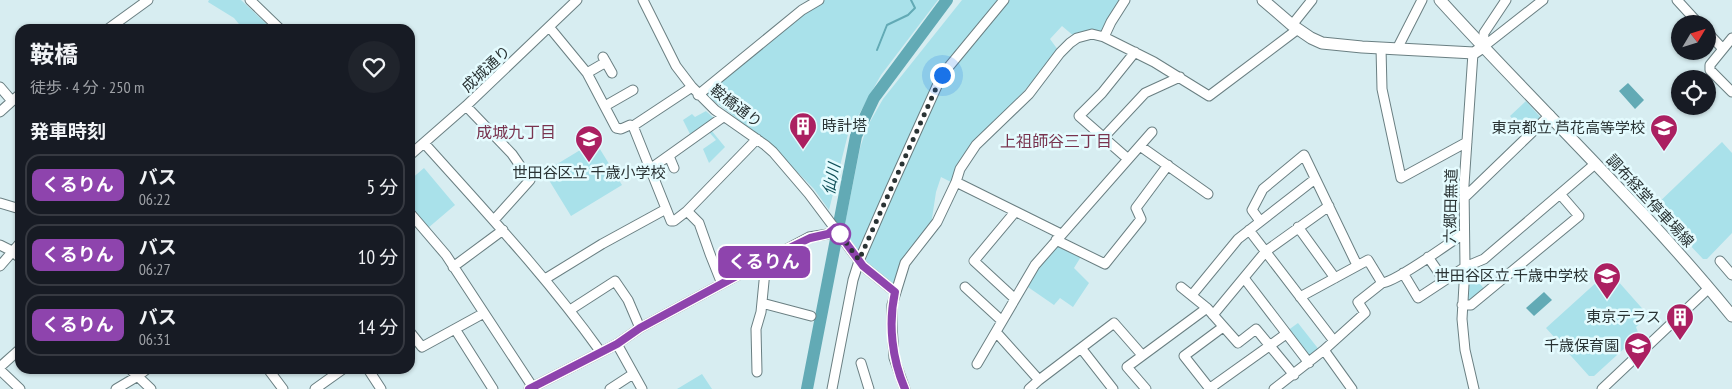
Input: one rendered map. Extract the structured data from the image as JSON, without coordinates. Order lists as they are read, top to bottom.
{
  "streets": {
    "main road": ["調布経堂停車場線"],
    "street": ["成城通り", "鞍橋通り", "六郷田無道"]
  },
  "crossings": [
    ["調布経堂停車場線", "六郷田無道"]
  ],
  "districts": ["成城九丁目", "上祖師谷三丁目"],
  "water": ["仙川"],
  "places": {
    "building": ["時計塔", "東京テラス"],
    "school or university": [
      "東京都立 芦花高等学校",
      "世田谷区立 千歳小学校",
      "世田谷区立 千歳中学校",
      "千歳保育園"
    ]
  },
  "lines": ["bus line くるりん"],
  "north": "top right",
  "page": {
    "on_map": "くるりん",
    "heading": [
      ["鞍橋", "徒歩 · 4 分 · 250 m"],
      "発車時刻"
    ],
    "list": [
      {
        "mark": "くるりん",
        "name": "バス",
        "note": "06:22",
        "value": "5 分"
      },
      {
        "mark": "くるりん",
        "name": "バス",
        "note": "06:27",
        "value": "10 分"
      },
      {
        "mark": "くるりん",
        "name": "バス",
        "note": "06:31",
        "value": "14 分"
      }
    ]
  }
}
